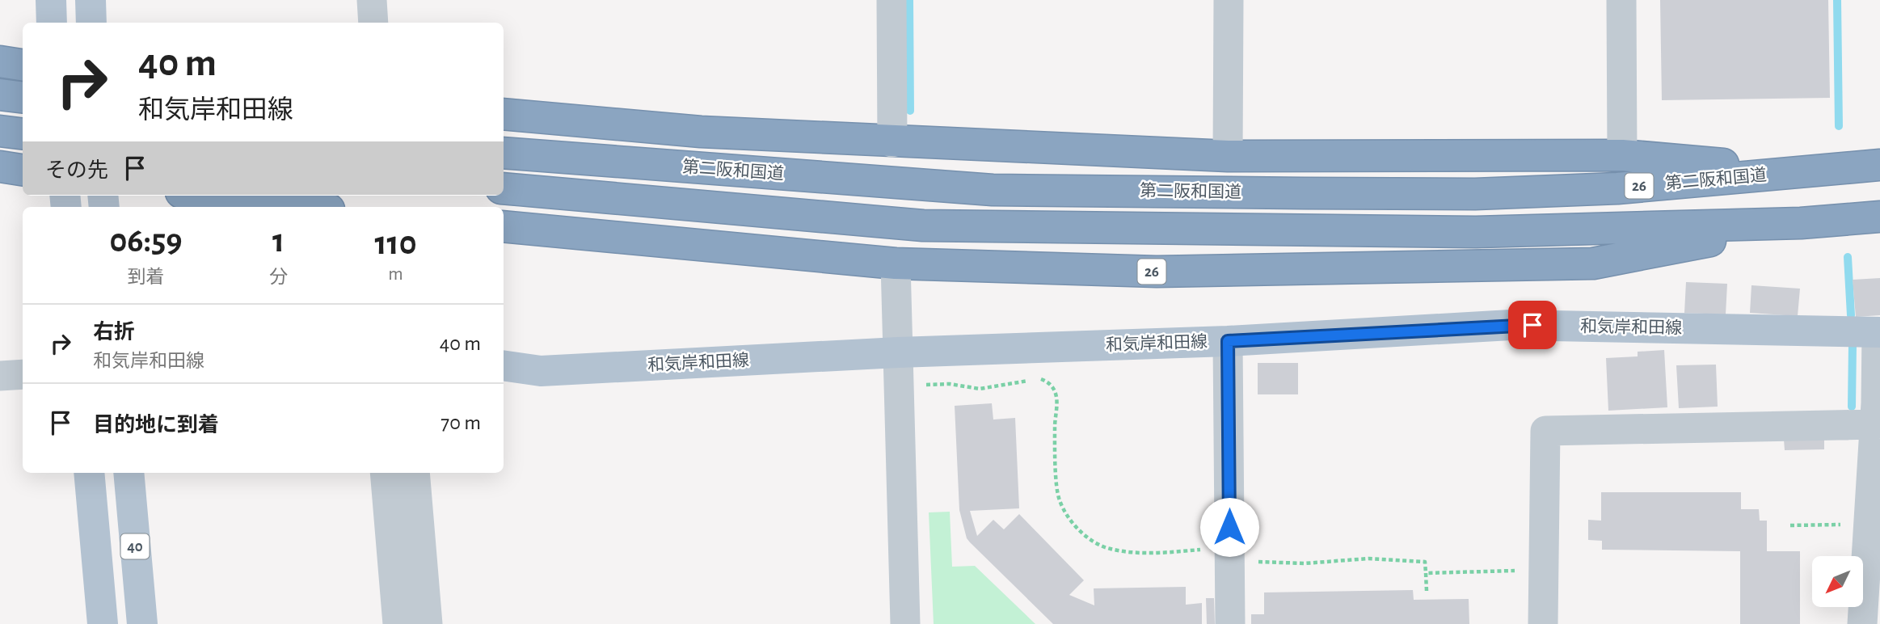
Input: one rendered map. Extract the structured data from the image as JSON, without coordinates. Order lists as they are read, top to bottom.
{
  "streets": {
    "highway": ["第二阪和国道", "26"],
    "main road": ["和気岸和田線", "40"]
  },
  "crossings": [
    ["第二阪和国道", "26"]
  ],
  "north": "bottom left",
  "page": {
    "turn": ["40 m", "和気岸和田線"],
    "then": "その先",
    "eta": [
      "06:59",
      "到着",
      "1",
      "分",
      "110",
      "m"
    ],
    "list": [
      {
        "name": "右折",
        "note": "和気岸和田線",
        "value": "40 m"
      },
      {
        "name": "目的地に到着",
        "value": "70 m"
      }
    ]
  }
}
